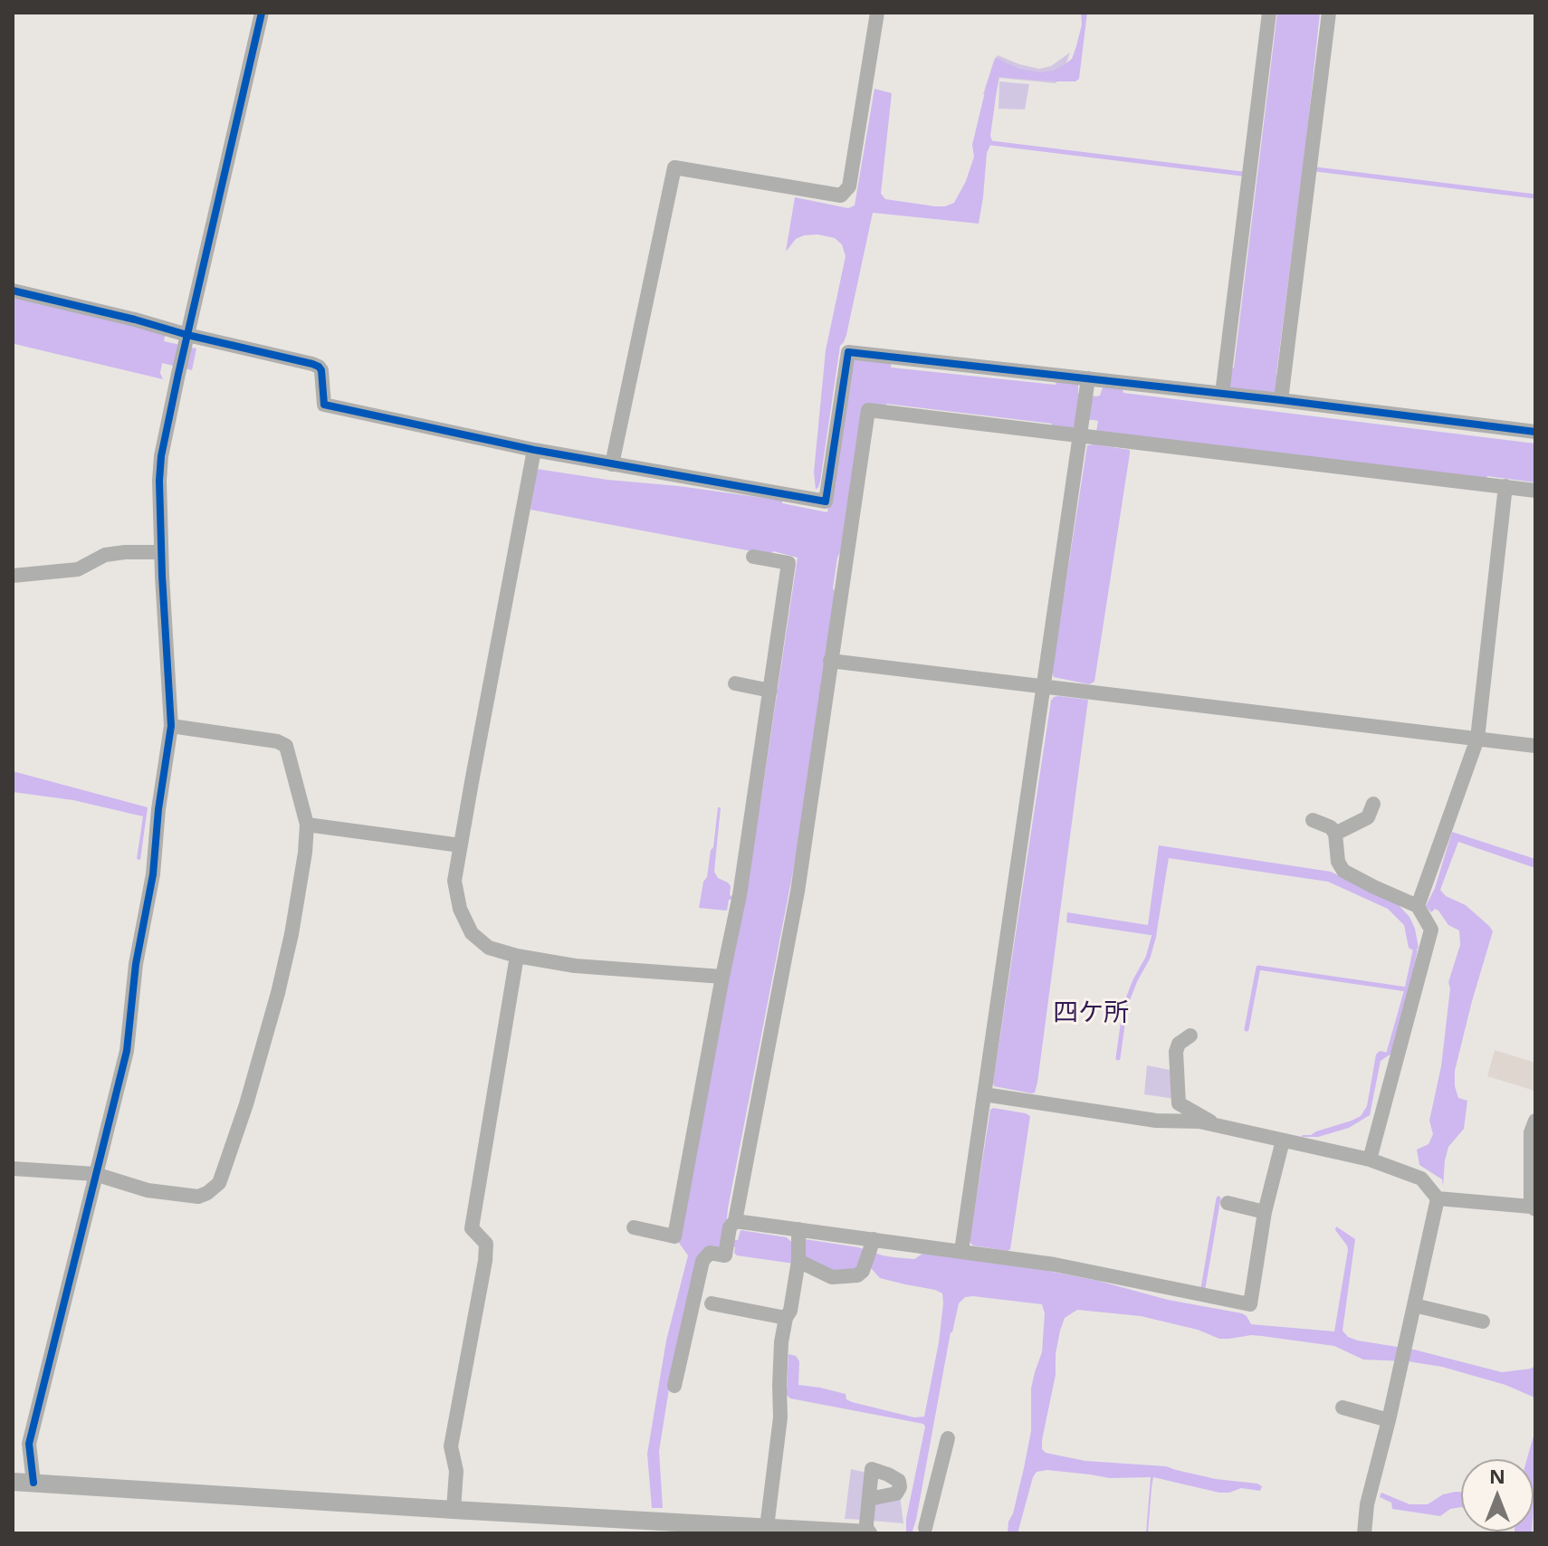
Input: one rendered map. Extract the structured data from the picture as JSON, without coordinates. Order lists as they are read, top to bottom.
{
  "districts": ["四ケ所"],
  "north": "top"
}
